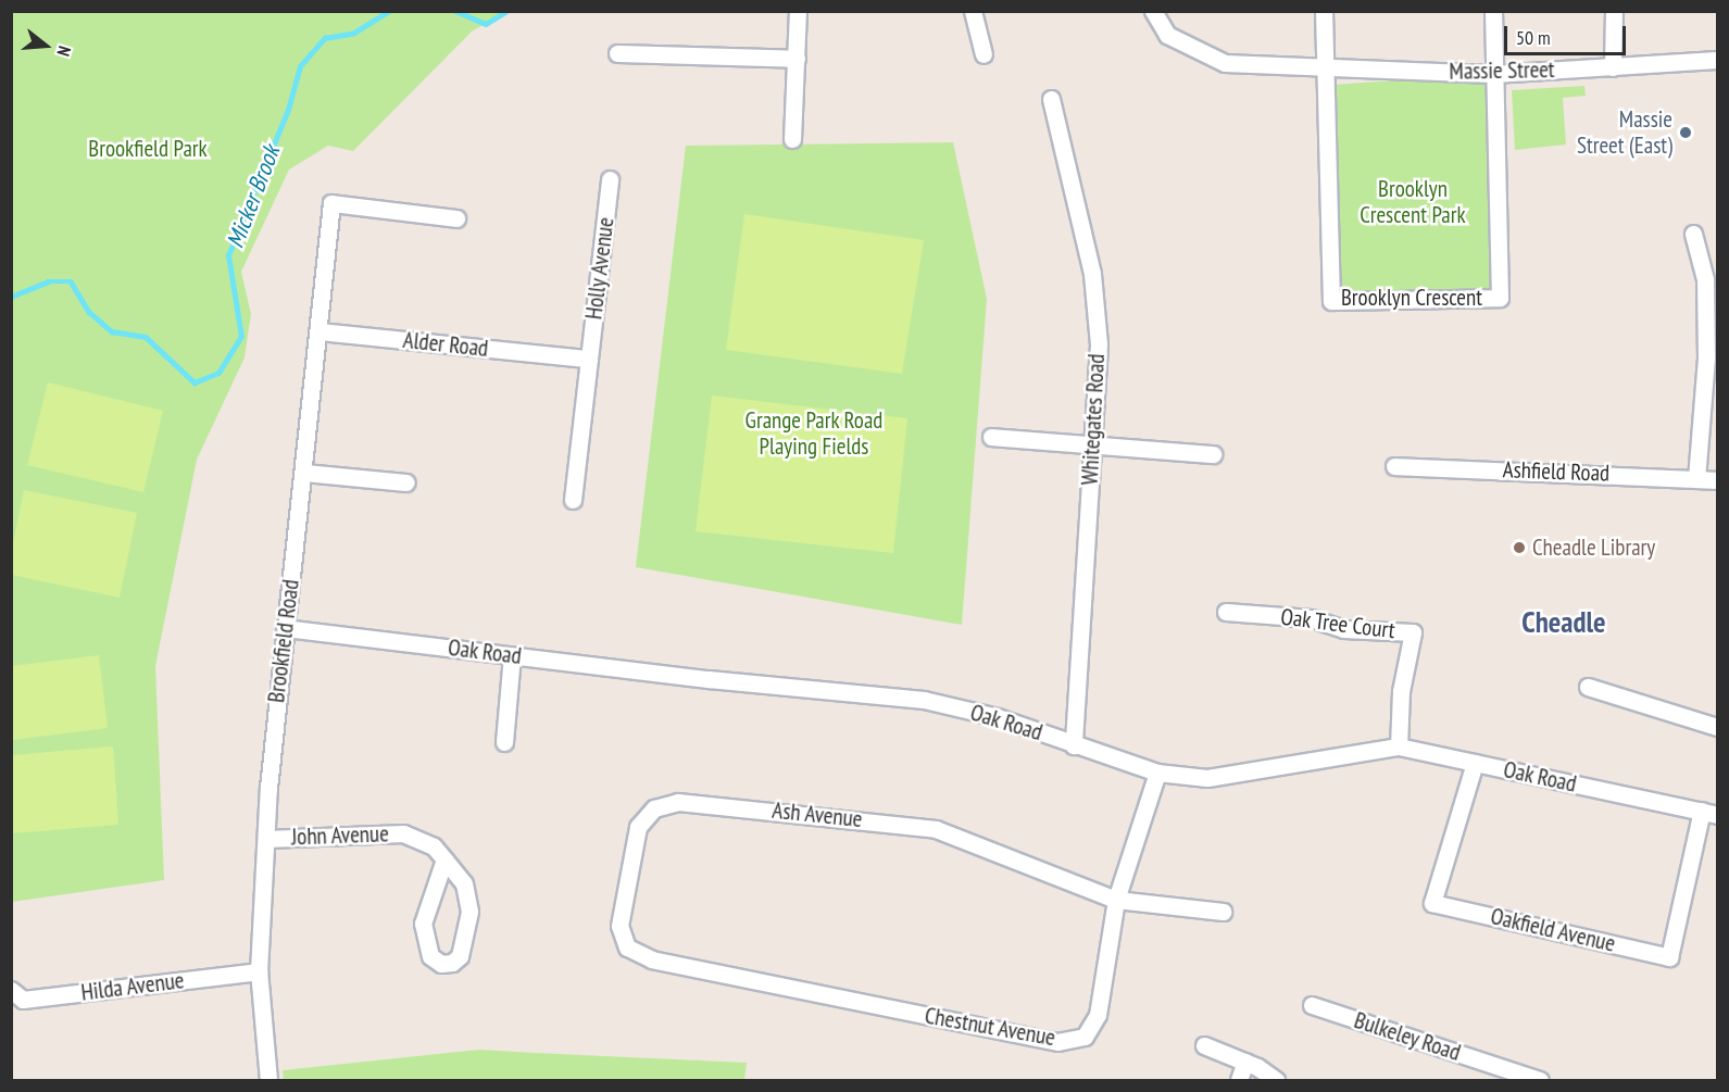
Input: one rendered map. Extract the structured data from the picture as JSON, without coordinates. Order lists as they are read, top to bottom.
{
  "streets": {
    "street": [
      "Massie Street",
      "Holly Avenue",
      "Brooklyn Crescent",
      "Alder Road",
      "Whitegates Road",
      "Ashfield Road",
      "Oak Tree Court",
      "Brookfield Road",
      "Oak Road",
      "Ash Avenue",
      "John Avenue",
      "Oakfield Avenue",
      "Hilda Avenue",
      "Chestnut Avenue",
      "Bulkeley Road"
    ]
  },
  "crossings": [
    ["Massie Street", "Brooklyn Crescent"],
    ["Holly Avenue", "Alder Road"],
    ["Alder Road", "Brookfield Road"],
    ["Whitegates Road", "Oak Road"],
    ["Oak Tree Court", "Oak Road"],
    ["Brookfield Road", "Oak Road"],
    ["Brookfield Road", "John Avenue"],
    ["Brookfield Road", "Hilda Avenue"],
    ["Oak Road", "Oakfield Avenue"],
    ["Oak Road", "Chestnut Avenue"],
    ["Ash Avenue", "Chestnut Avenue"]
  ],
  "districts": ["Cheadle"],
  "water": ["Micker Brook"],
  "parks": ["Brookfield Park", "Brooklyn Crescent Park", "Grange Park Road Playing Fields"],
  "places": ["Massie Street (East)", "Cheadle Library"],
  "scale_bar": "50 m",
  "north": "right"
}
